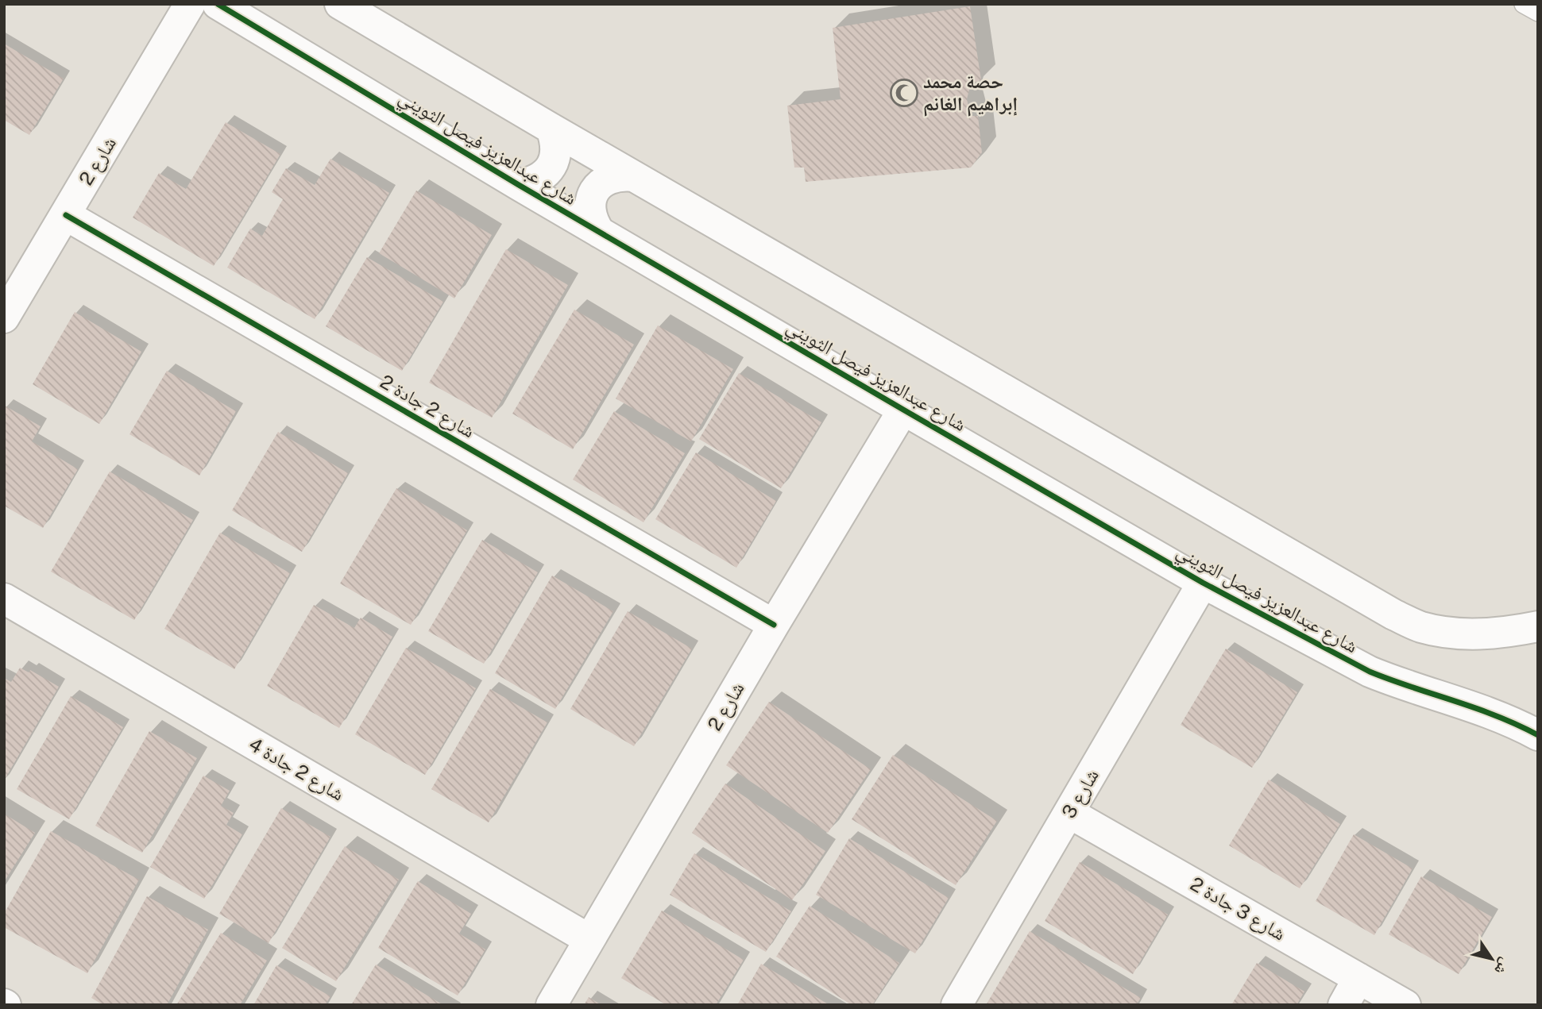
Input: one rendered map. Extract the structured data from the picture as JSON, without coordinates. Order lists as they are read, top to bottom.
{
  "streets": {
    "street": [
      "شارع عبدالعزيز فيصل الثويني",
      "شارع 2",
      "شارع 2 جادة 2",
      "شارع 2 جادة 4",
      "شارع 3",
      "شارع 3 جادة 2"
    ]
  },
  "crossings": [
    ["شارع عبدالعزيز فيصل الثويني", "شارع 2"],
    ["شارع عبدالعزيز فيصل الثويني", "شارع 3"],
    ["شارع 2", "شارع 2 جادة 2"],
    ["شارع 2", "شارع 2 جادة 4"],
    ["شارع 3", "شارع 3 جادة 2"]
  ],
  "places": {
    "mosque": ["حصة محمد إبراهيم الغانم"]
  },
  "north": "bottom right"
}
